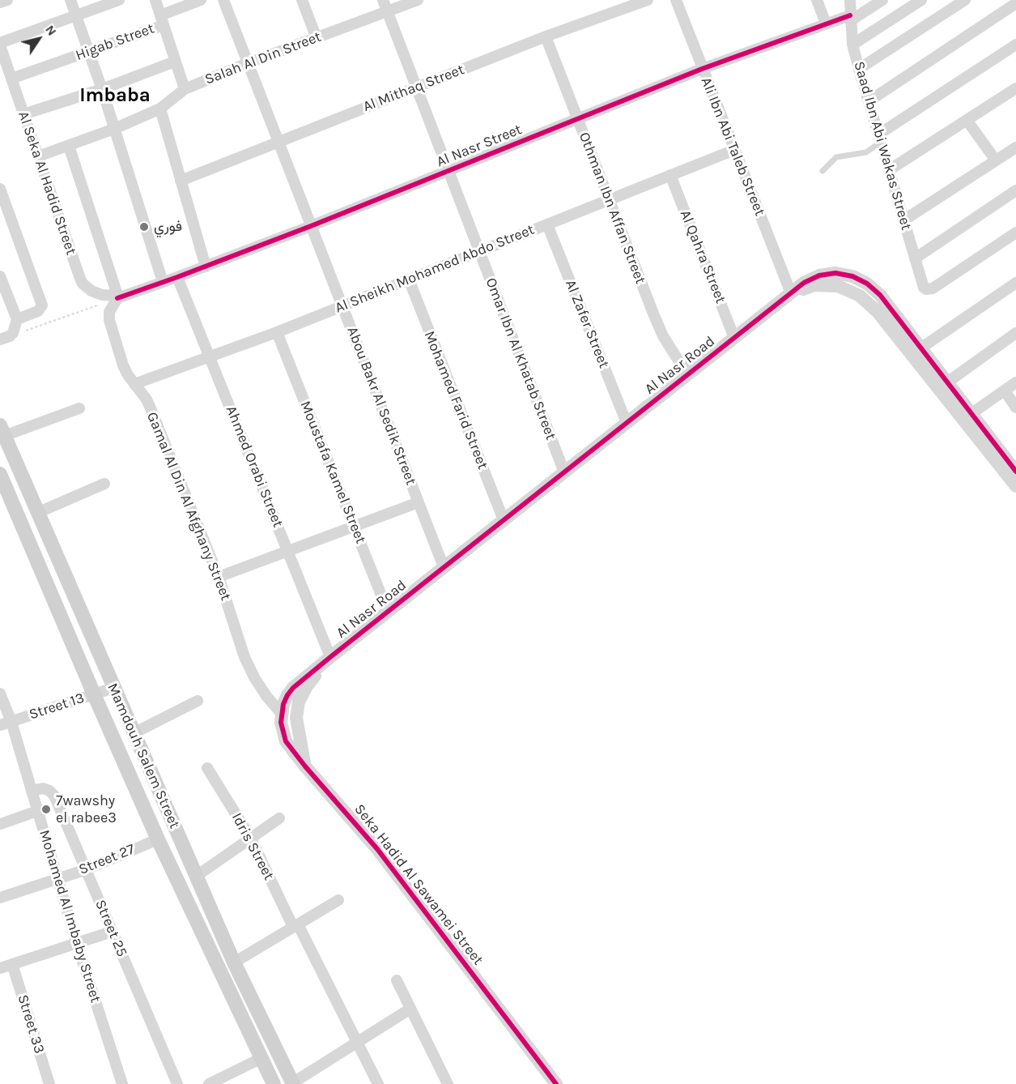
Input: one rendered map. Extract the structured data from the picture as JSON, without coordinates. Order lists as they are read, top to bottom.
{
  "streets": {
    "main road": ["Mamdouh Salem Street"],
    "street": [
      "Higab Street",
      "Salah Al Din Street",
      "Al Mithaq Street",
      "Al Nasr Street",
      "Saad Ibn Abi Wakas Street",
      "Ali Ibn Abi Taleb Street",
      "Al Seka Al Hadid Street",
      "Othman Ibn Affan Street",
      "Al Qahra Street",
      "Al Sheikh Mohamed Abdo Street",
      "Al Zafer Street",
      "Omar Ibn Al Khatab Street",
      "Al Nasr Road",
      "Mohamed Farid Street",
      "Abou Bakr Al Sedik Street",
      "Ahmed Orabi Street",
      "Moustafa Kamel Street",
      "Gamal Al Din Al Afghany Street",
      "Street 13",
      "Idris Street",
      "Street 27",
      "Seka Hadid Al Sawamei Street",
      "Mohamed Al Imbaby Street",
      "Street 25",
      "Street 33"
    ]
  },
  "crossings": [
    ["Higab Street", "Al Seka Al Hadid Street"],
    ["Salah Al Din Street", "Al Seka Al Hadid Street"],
    ["Salah Al Din Street", "Omar Ibn Al Khatab Street"],
    ["Salah Al Din Street", "Abou Bakr Al Sedik Street"],
    ["Al Mithaq Street", "Othman Ibn Affan Street"],
    ["Al Mithaq Street", "Omar Ibn Al Khatab Street"],
    ["Al Mithaq Street", "Abou Bakr Al Sedik Street"],
    ["Al Nasr Street", "Saad Ibn Abi Wakas Street"],
    ["Al Nasr Street", "Ali Ibn Abi Taleb Street"],
    ["Al Nasr Street", "Al Seka Al Hadid Street"],
    ["Al Nasr Street", "Othman Ibn Affan Street"],
    ["Al Nasr Street", "Omar Ibn Al Khatab Street"],
    ["Al Nasr Street", "Abou Bakr Al Sedik Street"],
    ["Al Nasr Street", "Ahmed Orabi Street"],
    ["Al Nasr Street", "Gamal Al Din Al Afghany Street"],
    ["Ali Ibn Abi Taleb Street", "Al Sheikh Mohamed Abdo Street"],
    ["Ali Ibn Abi Taleb Street", "Al Nasr Road"],
    ["Al Seka Al Hadid Street", "Gamal Al Din Al Afghany Street"],
    ["Othman Ibn Affan Street", "Al Sheikh Mohamed Abdo Street"],
    ["Othman Ibn Affan Street", "Al Nasr Road"],
    ["Al Qahra Street", "Al Sheikh Mohamed Abdo Street"],
    ["Al Qahra Street", "Al Nasr Road"],
    ["Al Sheikh Mohamed Abdo Street", "Al Zafer Street"],
    ["Al Sheikh Mohamed Abdo Street", "Omar Ibn Al Khatab Street"],
    ["Al Sheikh Mohamed Abdo Street", "Mohamed Farid Street"],
    ["Al Sheikh Mohamed Abdo Street", "Abou Bakr Al Sedik Street"],
    ["Al Sheikh Mohamed Abdo Street", "Ahmed Orabi Street"],
    ["Al Sheikh Mohamed Abdo Street", "Moustafa Kamel Street"],
    ["Al Sheikh Mohamed Abdo Street", "Gamal Al Din Al Afghany Street"],
    ["Al Zafer Street", "Al Nasr Road"],
    ["Omar Ibn Al Khatab Street", "Al Nasr Road"],
    ["Al Nasr Road", "Mohamed Farid Street"],
    ["Al Nasr Road", "Abou Bakr Al Sedik Street"],
    ["Al Nasr Road", "Ahmed Orabi Street"],
    ["Al Nasr Road", "Moustafa Kamel Street"],
    ["Gamal Al Din Al Afghany Street", "Seka Hadid Al Sawamei Street"],
    ["Street 13", "Mamdouh Salem Street"],
    ["Street 13", "Mohamed Al Imbaby Street"],
    ["Mamdouh Salem Street", "Street 27"],
    ["Street 27", "Mohamed Al Imbaby Street"],
    ["Street 27", "Street 25"],
    ["Mohamed Al Imbaby Street", "Street 25"]
  ],
  "districts": ["Imbaba"],
  "places": ["فوري", "7wawshy el rabee3"],
  "north": "top right"
}
